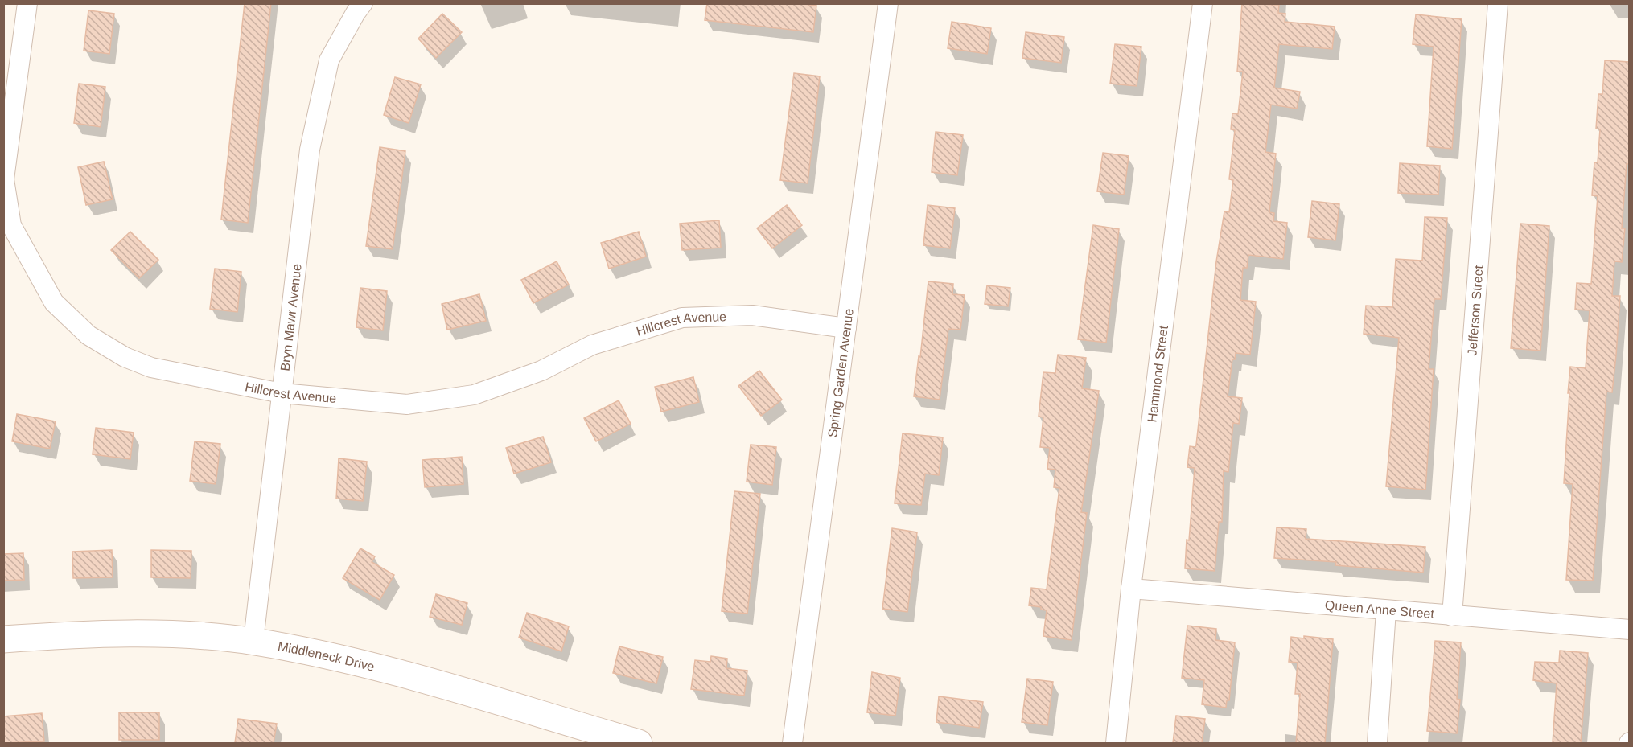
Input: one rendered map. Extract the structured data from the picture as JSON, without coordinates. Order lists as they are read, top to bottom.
{
  "streets": {
    "street": [
      "Jefferson Street",
      "Bryn Mawr Avenue",
      "Hillcrest Avenue",
      "Hammond Street",
      "Spring Garden Avenue",
      "Queen Anne Street",
      "Middleneck Drive"
    ]
  },
  "crossings": [
    ["Jefferson Street", "Queen Anne Street"],
    ["Bryn Mawr Avenue", "Hillcrest Avenue"],
    ["Bryn Mawr Avenue", "Middleneck Drive"],
    ["Hillcrest Avenue", "Spring Garden Avenue"],
    ["Hammond Street", "Queen Anne Street"]
  ]
}
